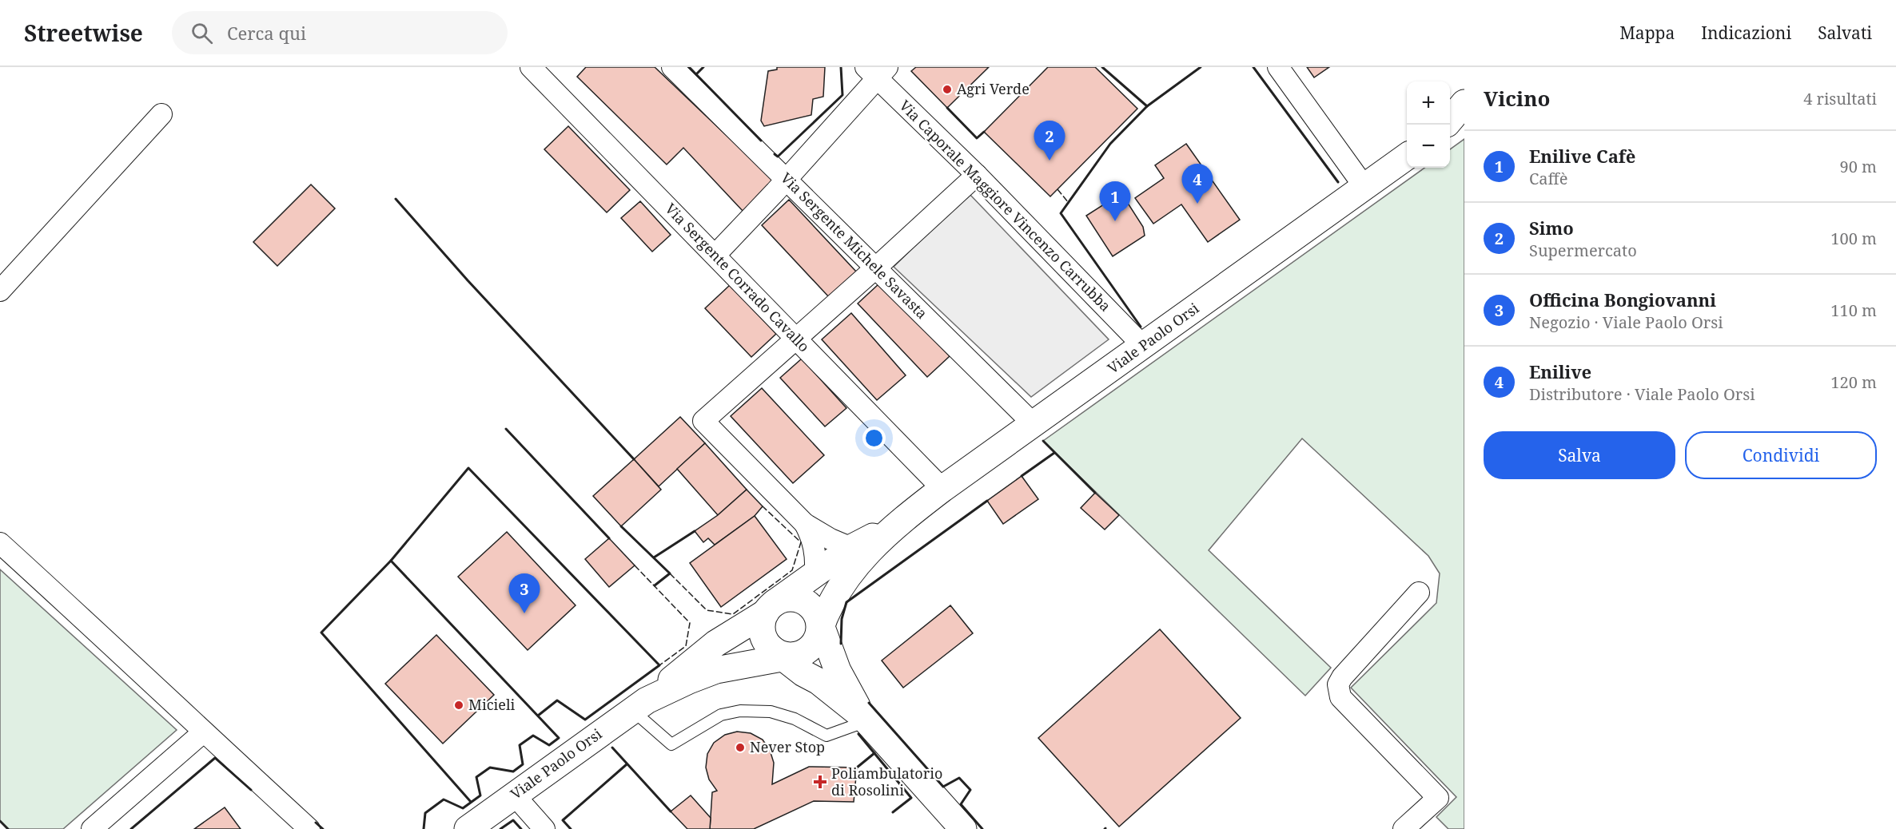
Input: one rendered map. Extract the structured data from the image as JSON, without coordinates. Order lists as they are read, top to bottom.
{
  "streets": {
    "main road": ["Viale Paolo Orsi"],
    "street": ["Via Caporale Maggiore Vincenzo Carrubba", "Via Sergente Michele Savasta", "Via Sergente Corrado Cavallo"]
  },
  "crossings": [
    ["Via Caporale Maggiore Vincenzo Carrubba", "Viale Paolo Orsi"],
    ["Via Sergente Michele Savasta", "Viale Paolo Orsi"],
    ["Via Sergente Corrado Cavallo", "Viale Paolo Orsi"]
  ],
  "places": {
    "other": ["Agri Verde", "Micieli", "Never Stop"],
    "health": ["Poliambulatorio di Rosolini"]
  },
  "page": {
    "header": "Streetwise",
    "search": "Cerca qui",
    "nav": ["Mappa", "Indicazioni", "Salvati"],
    "heading": ["Vicino", "4 risultati"],
    "map_buttons": ["+", "−"],
    "pins": [
      "2",
      "4",
      "1",
      "3"
    ],
    "list": [
      {
        "mark": "1",
        "name": "Enilive Cafè",
        "note": "Caffè",
        "value": "90 m"
      },
      {
        "mark": "2",
        "name": "Simo",
        "note": "Supermercato",
        "value": "100 m"
      },
      {
        "mark": "3",
        "name": "Officina Bongiovanni",
        "note": "Negozio · Viale Paolo Orsi",
        "value": "110 m"
      },
      {
        "mark": "4",
        "name": "Enilive",
        "note": "Distributore · Viale Paolo Orsi",
        "value": "120 m"
      }
    ],
    "buttons": ["Salva", "Condividi"]
  }
}
